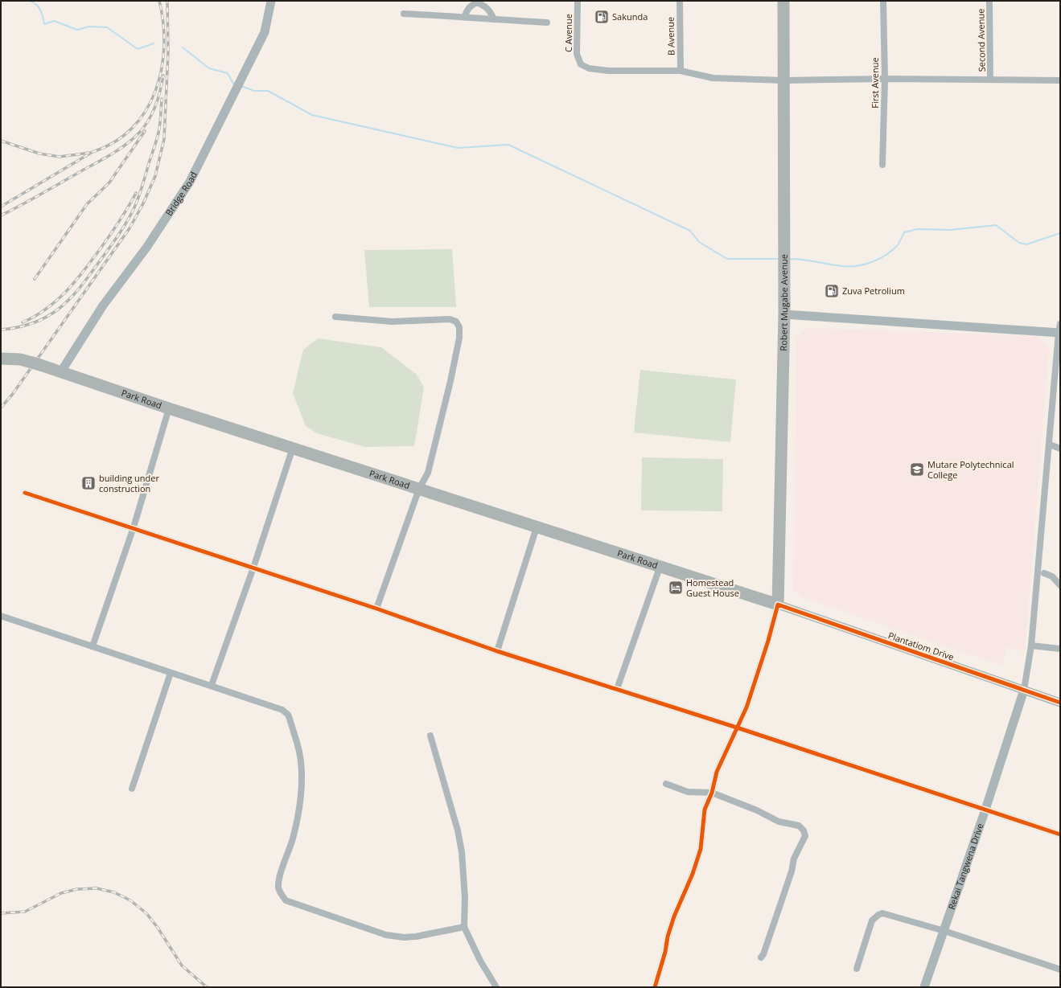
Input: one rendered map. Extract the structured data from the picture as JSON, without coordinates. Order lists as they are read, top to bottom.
{
  "streets": {
    "highway": ["Robert Mugabe Avenue", "Park Road"],
    "street": [
      "C Avenue",
      "B Avenue",
      "Second Avenue",
      "First Avenue",
      "Bridge Road",
      "Plantatiom Drive",
      "Rekai Tangwena Drive"
    ]
  },
  "crossings": [
    ["C Avenue", "B Avenue"],
    ["Bridge Road", "Park Road"],
    ["Robert Mugabe Avenue", "Park Road"],
    ["Robert Mugabe Avenue", "Plantatiom Drive"],
    ["Park Road", "Plantatiom Drive"],
    ["Plantatiom Drive", "Rekai Tangwena Drive"]
  ],
  "places": {
    "fuel station": ["Sakunda", "Zuva Petrolium"],
    "school or university": ["Mutare Polytechnical College"],
    "building": ["building under construction"],
    "hotel": ["Homestead Guest House"]
  }
}
